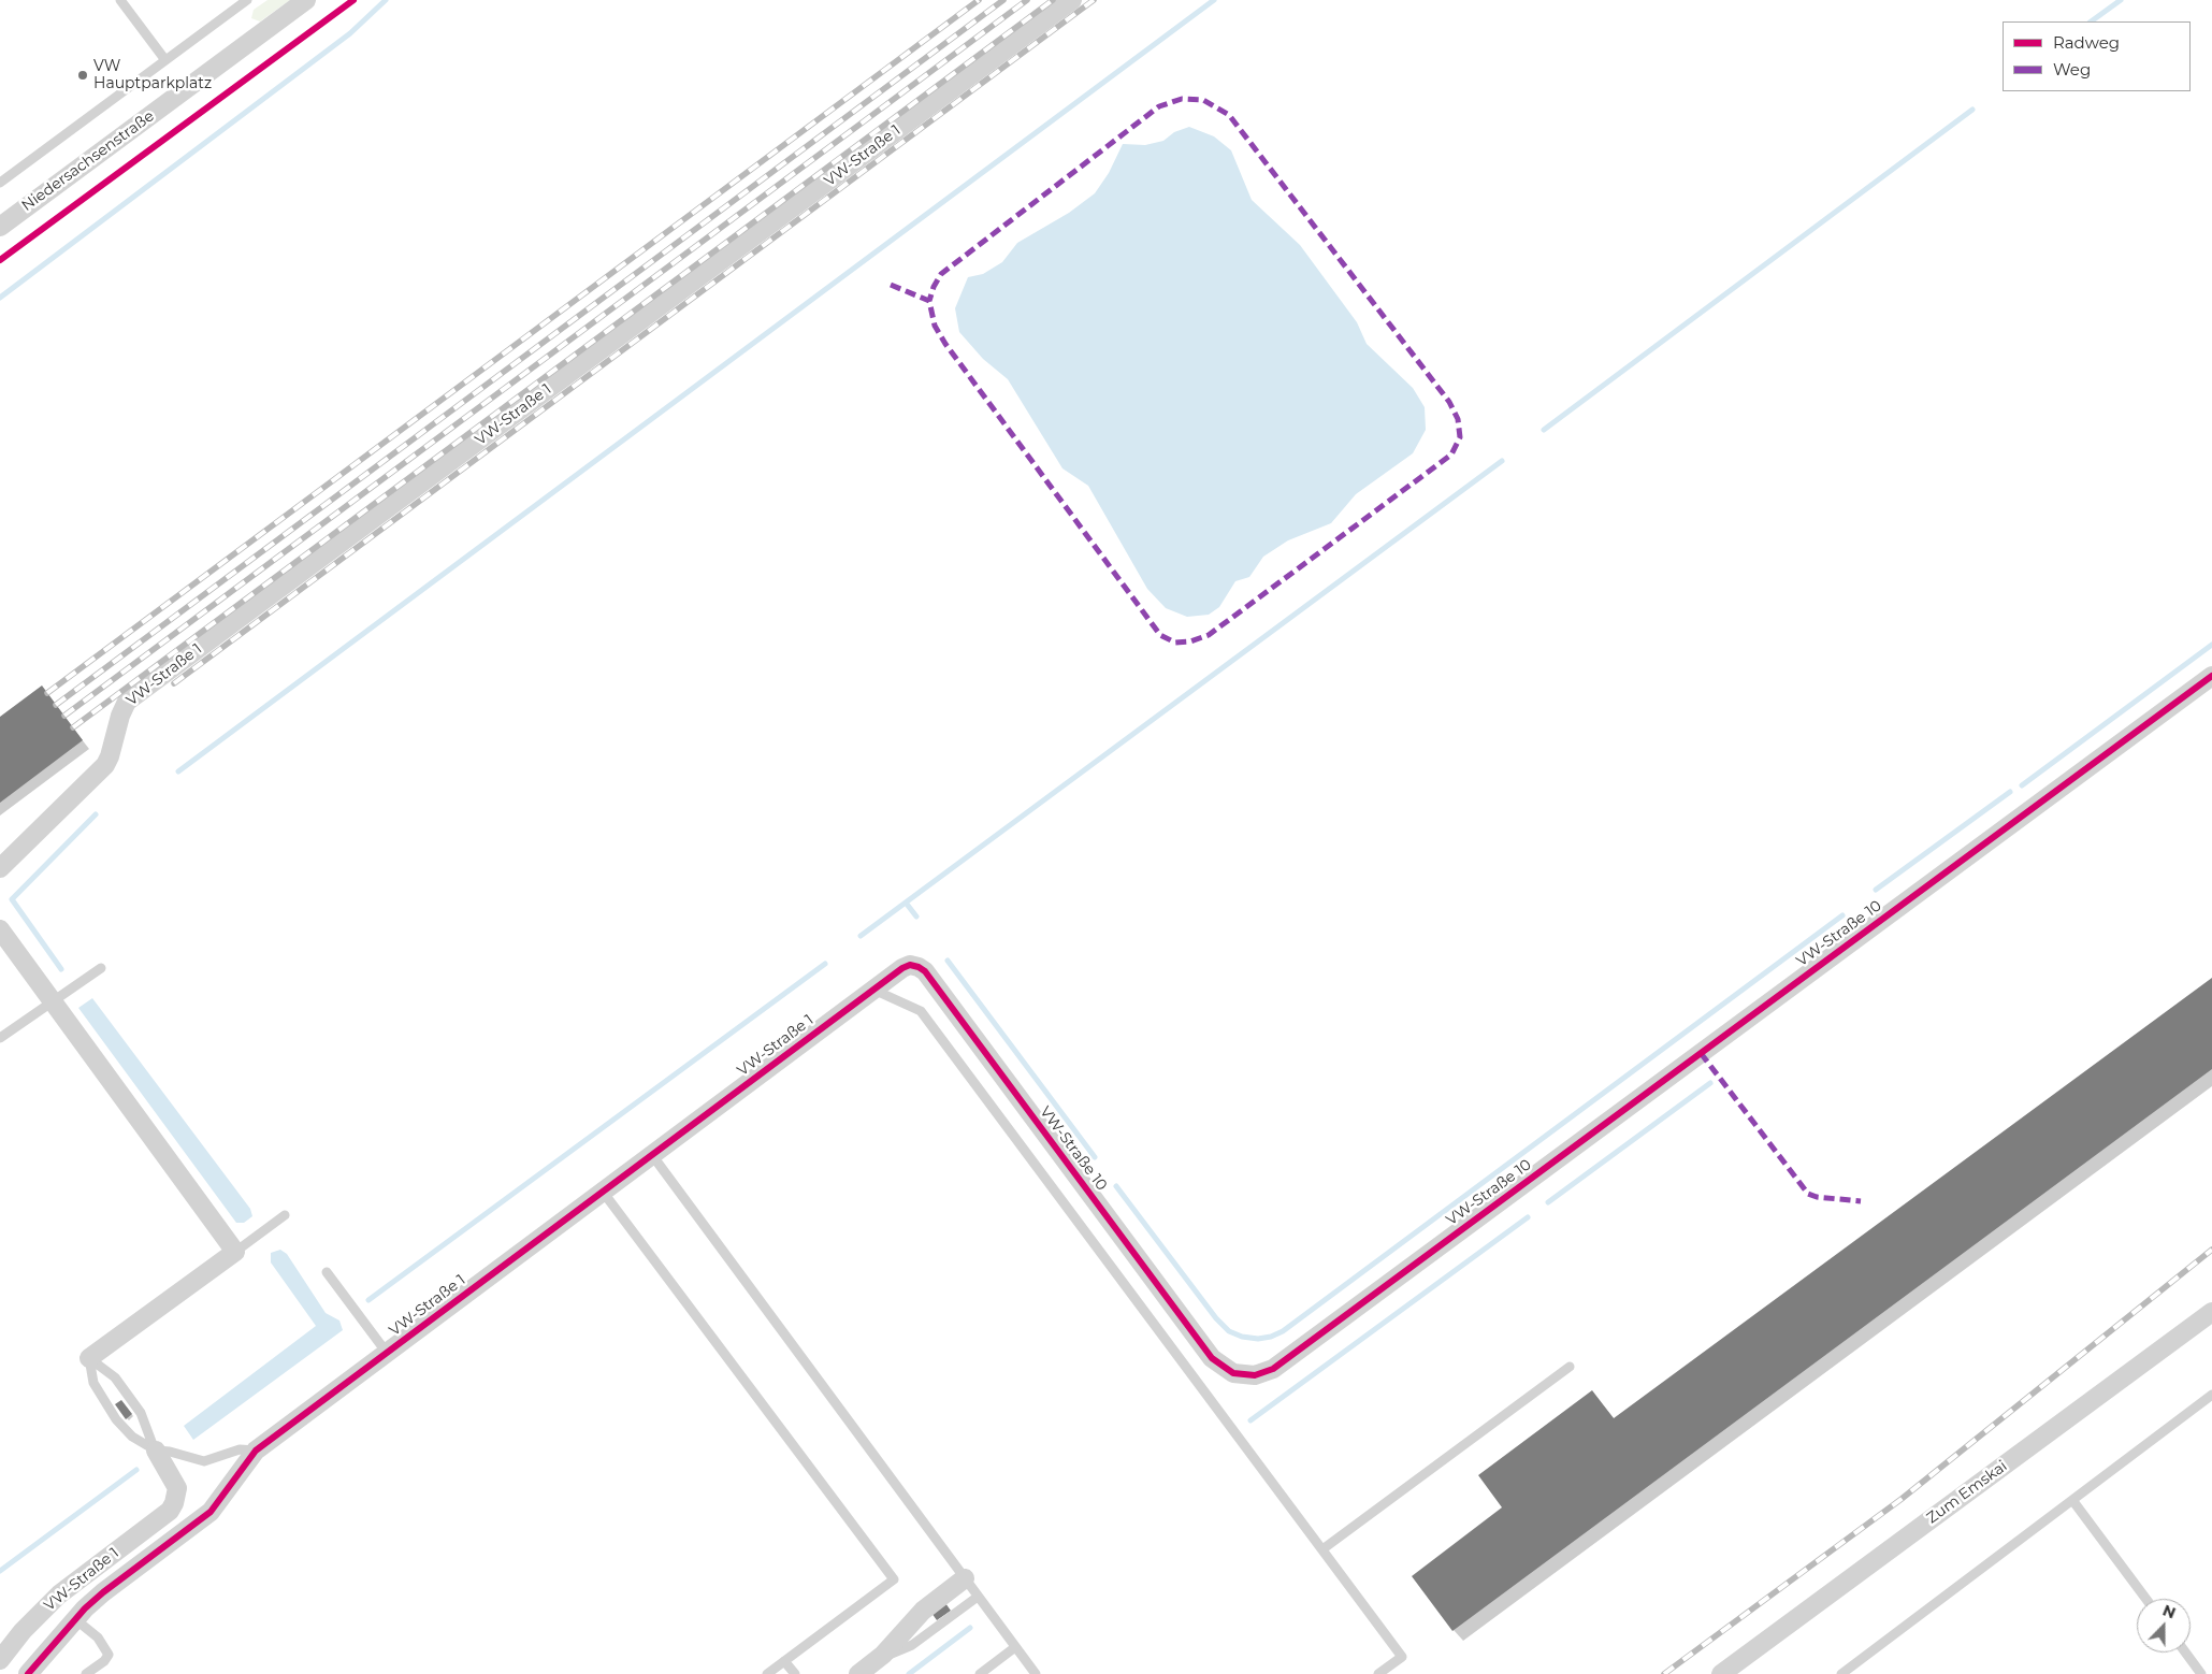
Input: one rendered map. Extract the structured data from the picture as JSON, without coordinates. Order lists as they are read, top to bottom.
{
  "streets": {
    "street": [
      "VW-Straße 1",
      "Niedersachsenstraße",
      "VW-Straße 10",
      "Zum Emskai"
    ]
  },
  "crossings": [
    ["VW-Straße 1", "VW-Straße 10"]
  ],
  "places": ["VW Hauptparkplatz"],
  "legend": ["Radweg", "Weg"],
  "north": "top"
}
